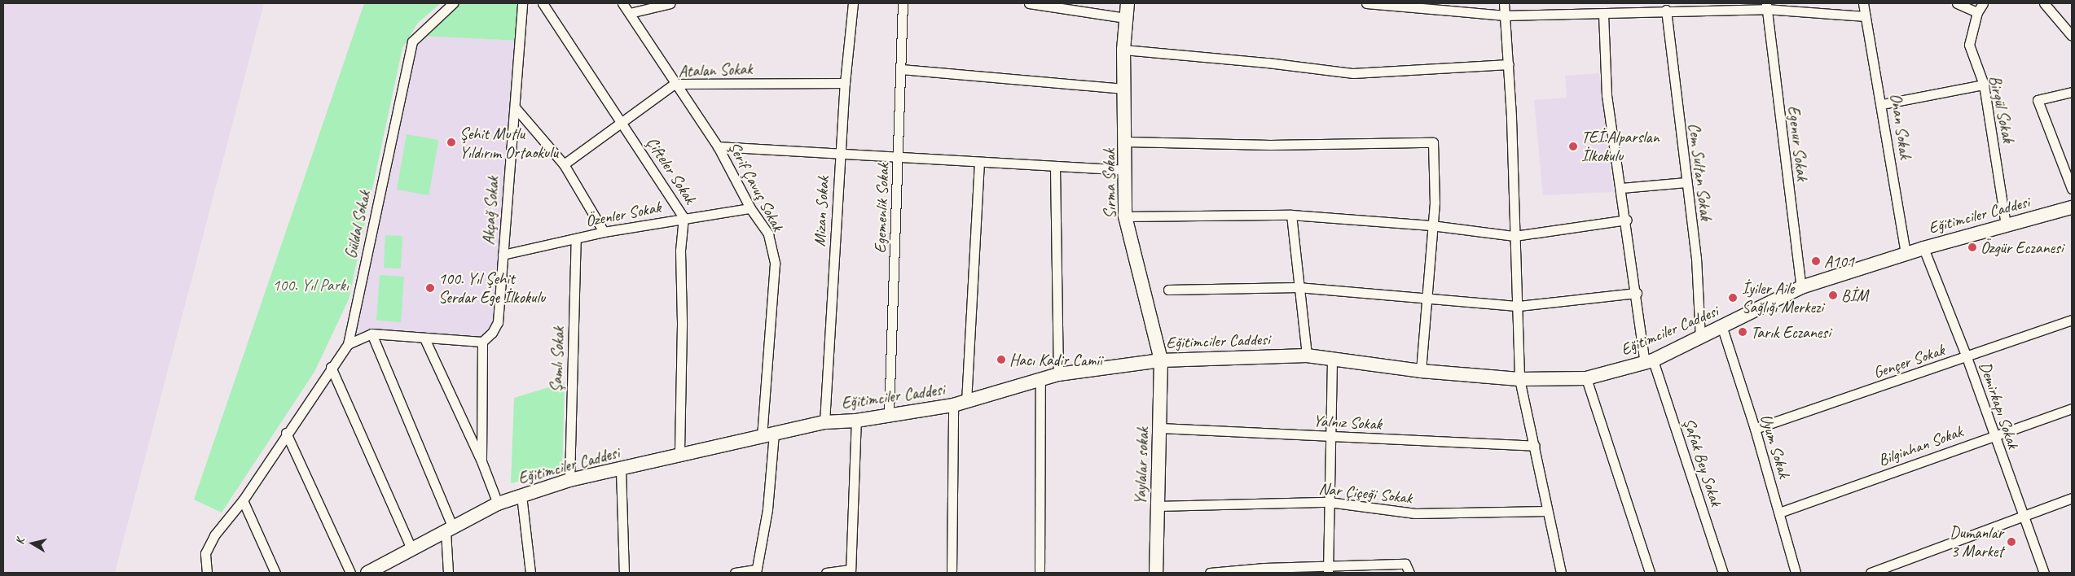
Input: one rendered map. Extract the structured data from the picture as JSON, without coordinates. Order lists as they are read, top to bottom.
{
  "streets": {
    "street": [
      "Atalan Sokak",
      "Birgül Sokak",
      "Onan Sokak",
      "Egenur Sokak",
      "Çifteler Sokak",
      "Cem Sultan Sokak",
      "Sırma Sokak",
      "Şerif Çavuş Sokak",
      "Egemenlik Sokak",
      "Akçağ Sokak",
      "Mizan Sokak",
      "Özenler Sokak",
      "Eğitimciler Caddesi",
      "Güldal Sokak",
      "Şamlı Sokak",
      "Gençer Sokak",
      "Demirkapı Sokak",
      "Yalnız Sokak",
      "Uyum Sokak",
      "Bilginhan Sokak",
      "Şafak Bey Sokak",
      "Yaylalar sokak",
      "Nar Çiçeği Sokak"
    ]
  },
  "crossings": [
    ["Atalan Sokak", "Çifteler Sokak"],
    ["Atalan Sokak", "Şerif Çavuş Sokak"],
    ["Atalan Sokak", "Mizan Sokak"],
    ["Birgül Sokak", "Eğitimciler Caddesi"],
    ["Onan Sokak", "Eğitimciler Caddesi"],
    ["Egenur Sokak", "Eğitimciler Caddesi"],
    ["Çifteler Sokak", "Özenler Sokak"],
    ["Çifteler Sokak", "Eğitimciler Caddesi"],
    ["Cem Sultan Sokak", "Eğitimciler Caddesi"],
    ["Sırma Sokak", "Eğitimciler Caddesi"],
    ["Sırma Sokak", "Yaylalar sokak"],
    ["Şerif Çavuş Sokak", "Özenler Sokak"],
    ["Şerif Çavuş Sokak", "Eğitimciler Caddesi"],
    ["Egemenlik Sokak", "Eğitimciler Caddesi"],
    ["Akçağ Sokak", "Özenler Sokak"],
    ["Mizan Sokak", "Eğitimciler Caddesi"],
    ["Özenler Sokak", "Şamlı Sokak"],
    ["Eğitimciler Caddesi", "Şamlı Sokak"],
    ["Eğitimciler Caddesi", "Demirkapı Sokak"],
    ["Eğitimciler Caddesi", "Uyum Sokak"],
    ["Eğitimciler Caddesi", "Şafak Bey Sokak"],
    ["Eğitimciler Caddesi", "Yaylalar sokak"],
    ["Gençer Sokak", "Demirkapı Sokak"],
    ["Gençer Sokak", "Uyum Sokak"],
    ["Demirkapı Sokak", "Bilginhan Sokak"],
    ["Yalnız Sokak", "Yaylalar sokak"],
    ["Uyum Sokak", "Bilginhan Sokak"],
    ["Yaylalar sokak", "Nar Çiçeği Sokak"]
  ],
  "parks": ["100. Yıl Parkı"],
  "places": [
    "Şehit Mutlu Yıldırım Ortaokulu",
    "TEİ.Alparslan İlkokulu",
    "Özgür Eczanesi",
    "A101",
    "100. Yıl Şehit Serdar Ege İlkokulu",
    "BİM",
    "İyiler Aile Sağlığı Merkezi",
    "Tarık Eczanesi",
    "Hacı Kadir Camii",
    "Dumanlar 3 Market"
  ],
  "north": "left"
}
